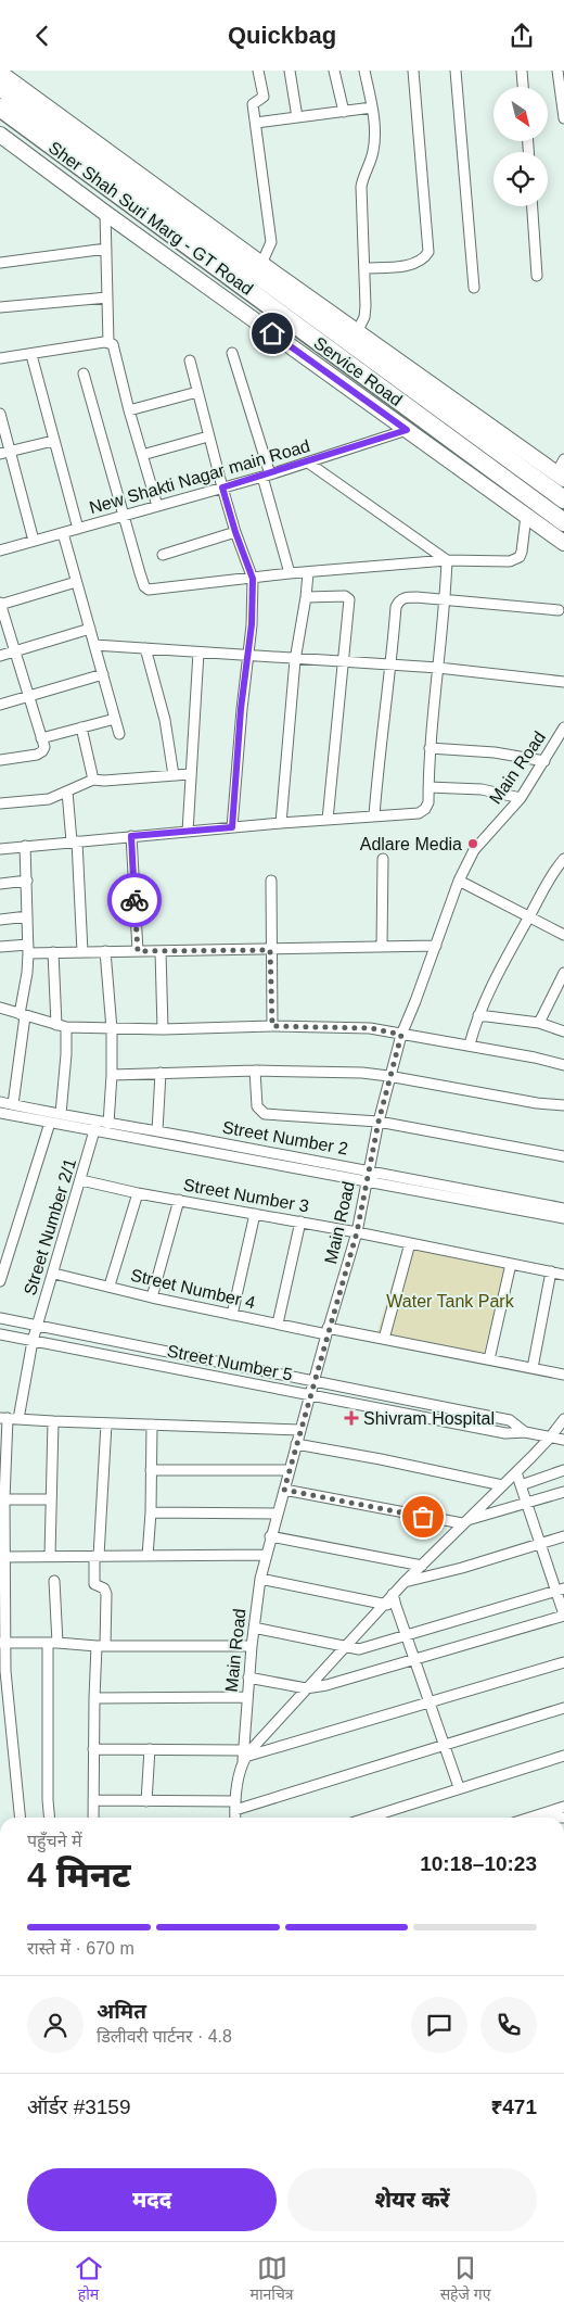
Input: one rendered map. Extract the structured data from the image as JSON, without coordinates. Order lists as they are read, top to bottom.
{
  "streets": {
    "highway": ["Sher Shah Suri Marg - GT Road"],
    "main road": ["Service Road"],
    "street": [
      "New Shakti Nagar main Road",
      "Main Road",
      "Street Number 2",
      "Street Number 3",
      "Street Number 2/1",
      "Street Number 4",
      "Street Number 5"
    ]
  },
  "crossings": [
    ["Sher Shah Suri Marg - GT Road", "Service Road"],
    ["Service Road", "New Shakti Nagar main Road"],
    ["Main Road", "Street Number 2"],
    ["Main Road", "Street Number 3"],
    ["Main Road", "Street Number 4"],
    ["Main Road", "Street Number 5"],
    ["Street Number 2", "Street Number 2/1"],
    ["Street Number 3", "Street Number 2/1"],
    ["Street Number 2/1", "Street Number 4"],
    ["Street Number 2/1", "Street Number 5"]
  ],
  "parks": ["Water Tank Park"],
  "places": {
    "other": ["Adlare Media"],
    "health": ["Shivram Hospital"]
  },
  "north": "bottom right",
  "page": {
    "header": "Quickbag",
    "heading": ["4 मिनट", "पहुँचने में", "10:18–10:23"],
    "panel": [
      "अमित",
      "डिलीवरी पार्टनर · 4.8",
      "ऑर्डर #3159",
      "₹471"
    ],
    "bar": "रास्ते में · 670 m",
    "buttons": ["मदद", "शेयर करें"],
    "tabs": ["होम", "मानचित्र", "सहेजे गए"]
  }
}
